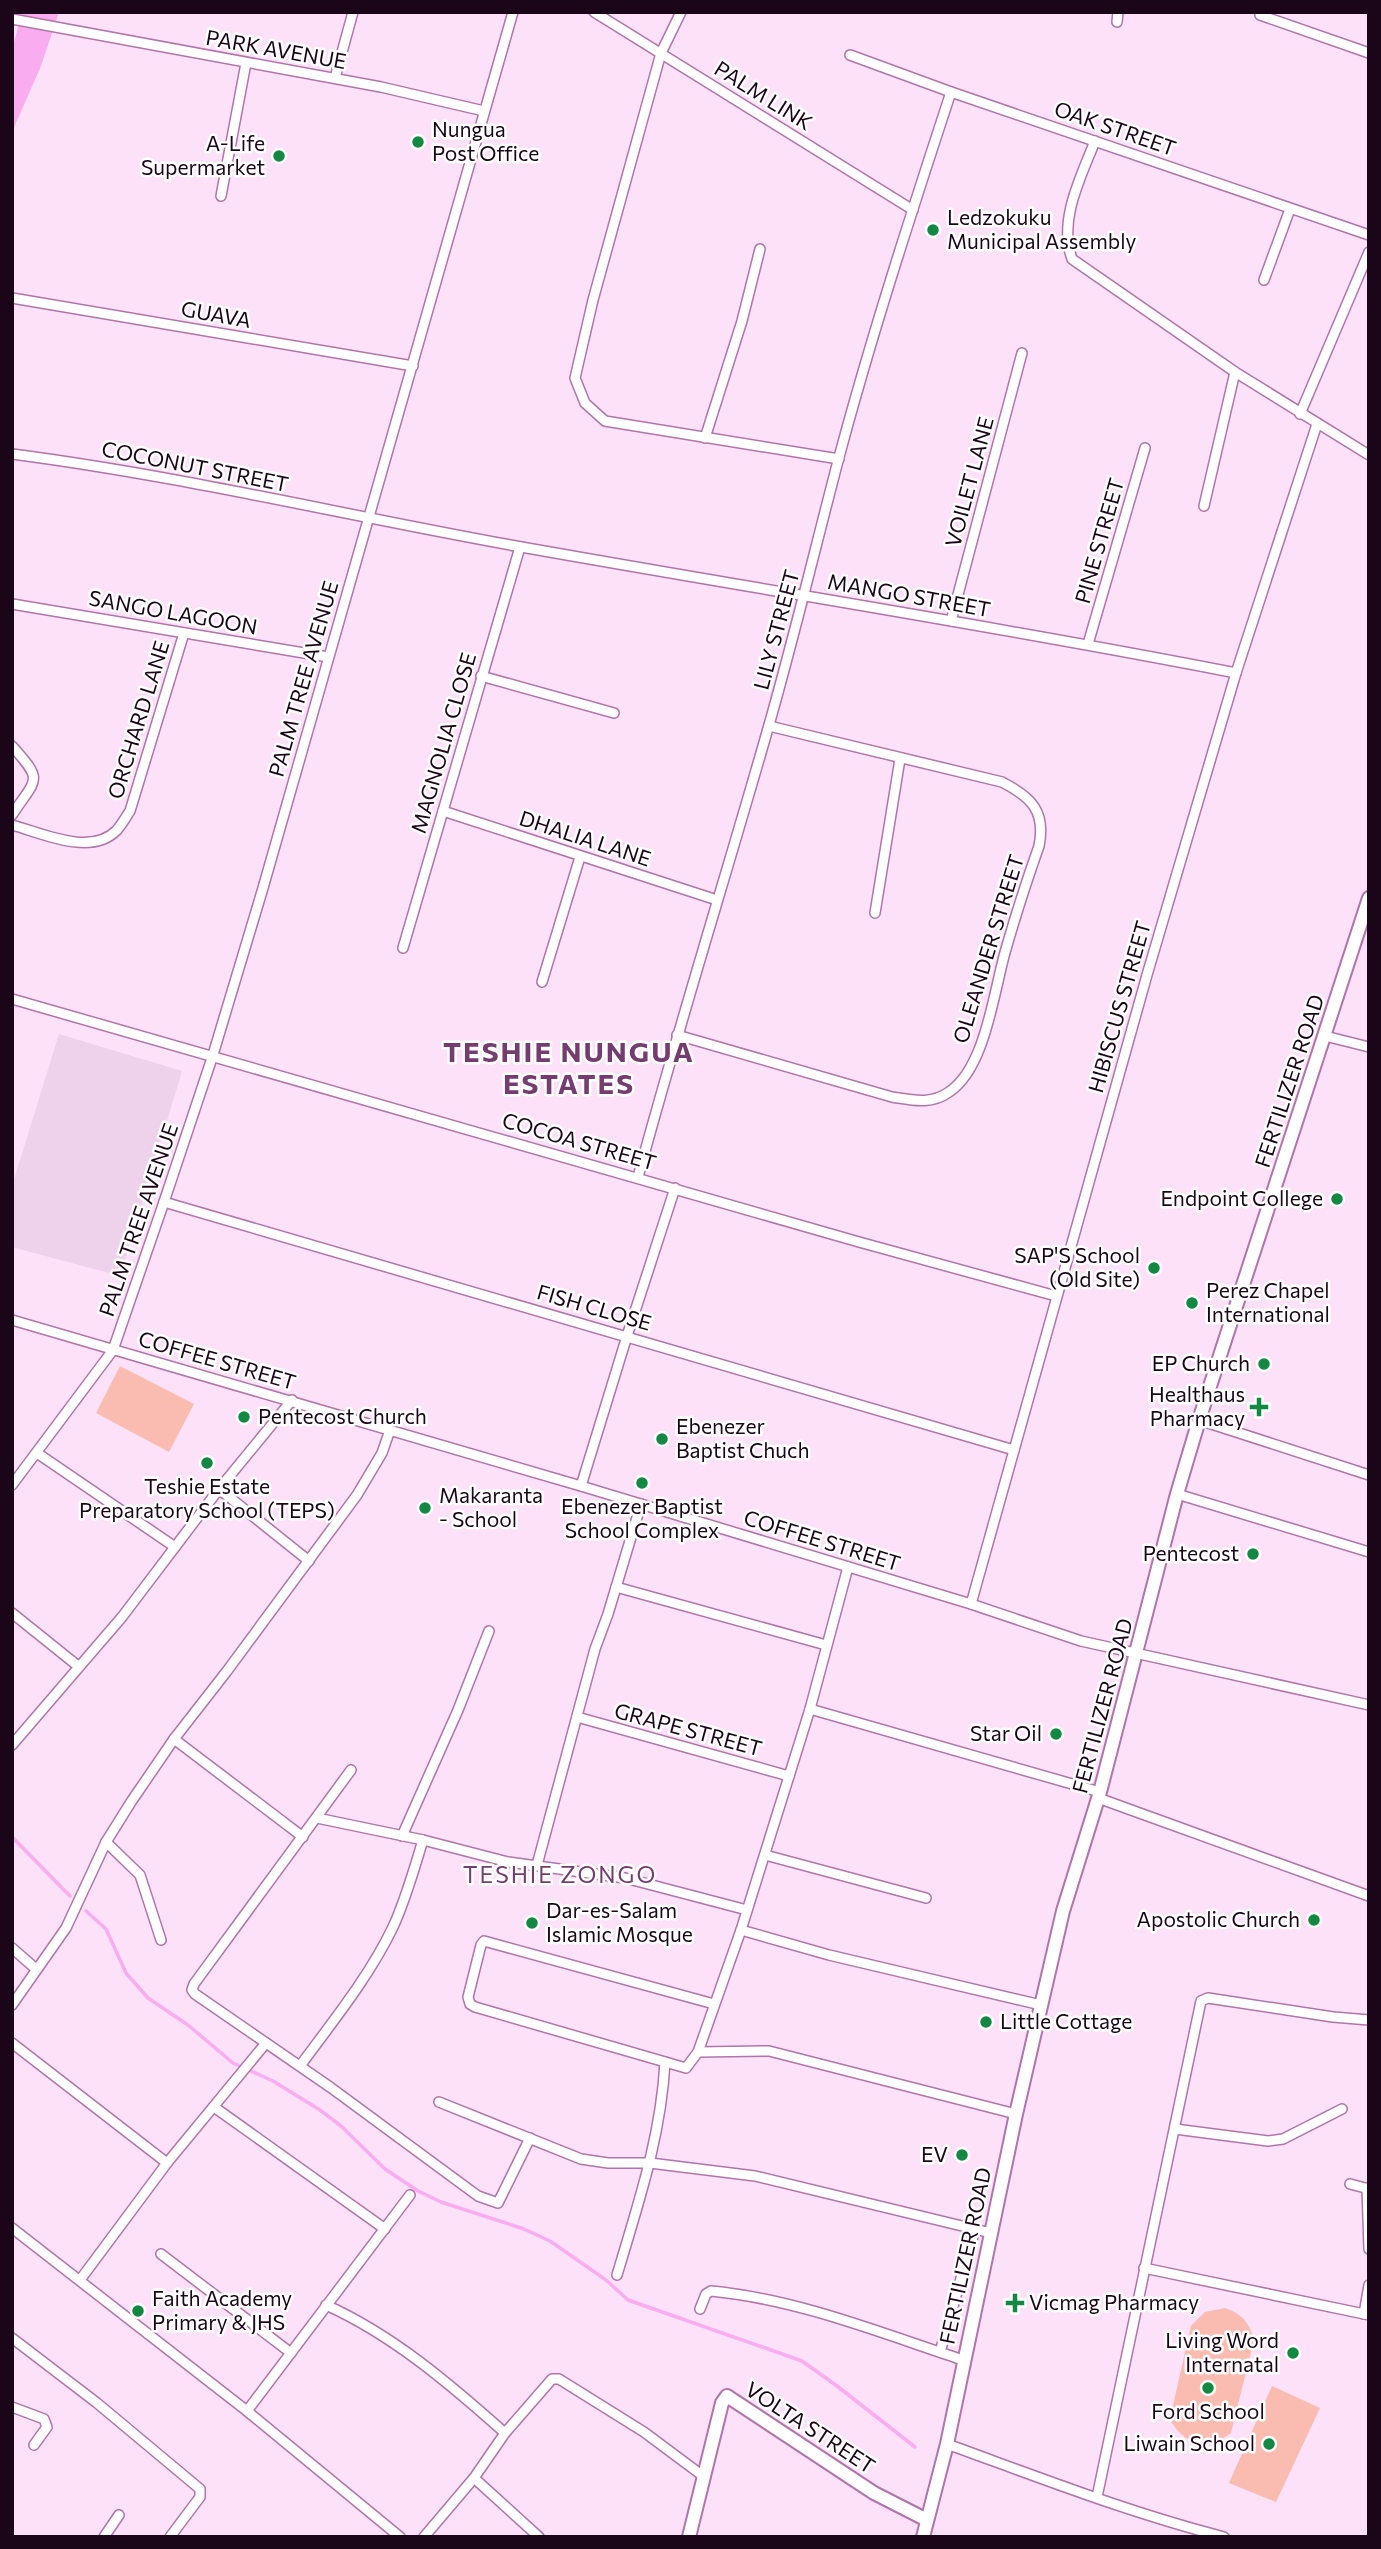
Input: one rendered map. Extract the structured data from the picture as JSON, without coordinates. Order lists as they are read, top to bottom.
{
  "streets": {
    "street": [
      "PARK AVENUE",
      "PALM LINK",
      "OAK STREET",
      "GUAVA",
      "COCONUT STREET",
      "VOILET LANE",
      "PINE STREET",
      "MANGO STREET",
      "SANGO LAGOON",
      "LILY STREET",
      "PALM TREE AVENUE",
      "ORCHARD LANE",
      "MAGNOLIA CLOSE",
      "DHALIA LANE",
      "OLEANDER STREET",
      "HIBISCUS STREET",
      "FERTILIZER ROAD",
      "COCOA STREET",
      "FISH CLOSE",
      "COFFEE STREET",
      "GRAPE STREET",
      "VOLTA STREET"
    ]
  },
  "crossings": [
    ["PARK AVENUE", "PALM TREE AVENUE"],
    ["PALM LINK", "LILY STREET"],
    ["OAK STREET", "LILY STREET"],
    ["GUAVA", "PALM TREE AVENUE"],
    ["COCONUT STREET", "MANGO STREET"],
    ["COCONUT STREET", "PALM TREE AVENUE"],
    ["VOILET LANE", "MANGO STREET"],
    ["PINE STREET", "MANGO STREET"],
    ["MANGO STREET", "LILY STREET"],
    ["MANGO STREET", "PALM TREE AVENUE"],
    ["MANGO STREET", "MAGNOLIA CLOSE"],
    ["MANGO STREET", "HIBISCUS STREET"],
    ["SANGO LAGOON", "PALM TREE AVENUE"],
    ["SANGO LAGOON", "ORCHARD LANE"],
    ["LILY STREET", "DHALIA LANE"],
    ["LILY STREET", "OLEANDER STREET"],
    ["LILY STREET", "COCOA STREET"],
    ["PALM TREE AVENUE", "COCOA STREET"],
    ["PALM TREE AVENUE", "FISH CLOSE"],
    ["PALM TREE AVENUE", "COFFEE STREET"],
    ["MAGNOLIA CLOSE", "DHALIA LANE"],
    ["HIBISCUS STREET", "COCOA STREET"],
    ["HIBISCUS STREET", "FISH CLOSE"],
    ["HIBISCUS STREET", "COFFEE STREET"],
    ["FERTILIZER ROAD", "COFFEE STREET"],
    ["FERTILIZER ROAD", "VOLTA STREET"]
  ],
  "districts": ["TESHIE NUNGUA ESTATES", "TESHIE ZONGO"],
  "places": {
    "other": [
      "Nungua Post Office",
      "A-Life Supermarket",
      "Ledzokuku Municipal Assembly",
      "Endpoint College",
      "SAP'S School (Old Site)",
      "Perez Chapel International",
      "EP Church",
      "Pentecost Church",
      "Ebenezer Baptist Chuch",
      "Teshie Estate Preparatory School (TEPS)",
      "Ebenezer Baptist School Complex",
      "Makaranta - School",
      "Pentecost",
      "Star Oil",
      "Apostolic Church",
      "Dar-es-Salam Islamic Mosque",
      "Little Cottage",
      "EV",
      "Faith Academy Primary & JHS",
      "Living Word Internatal",
      "Ford School",
      "Liwain School"
    ],
    "health": ["Healthaus Pharmacy", "Vicmag Pharmacy"]
  }
}
